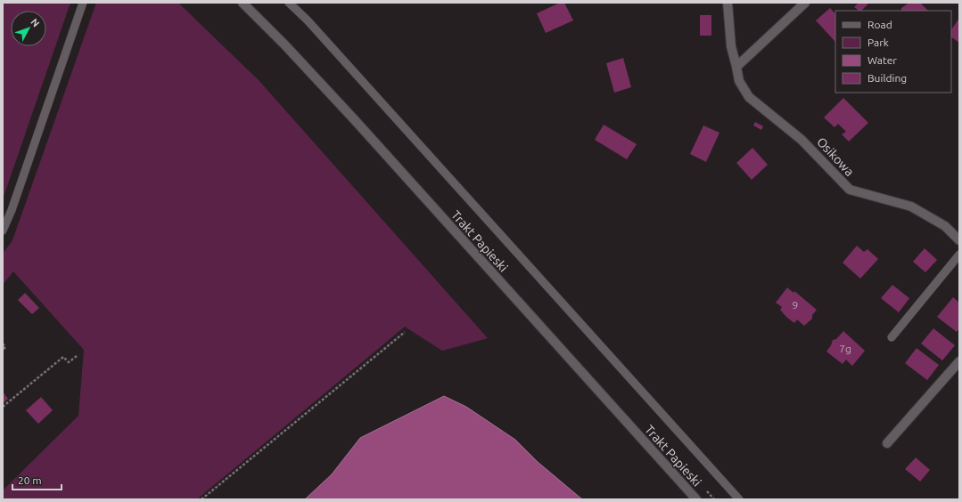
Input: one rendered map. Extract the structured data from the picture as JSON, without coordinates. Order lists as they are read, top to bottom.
{
  "streets": {
    "street": ["Osikowa", "Trakt Papieski"]
  },
  "house_numbers": ["9", "7g"],
  "legend": [
    "Road",
    "Park",
    "Water",
    "Building"
  ],
  "scale_bar": "20 m",
  "north": "top right"
}
